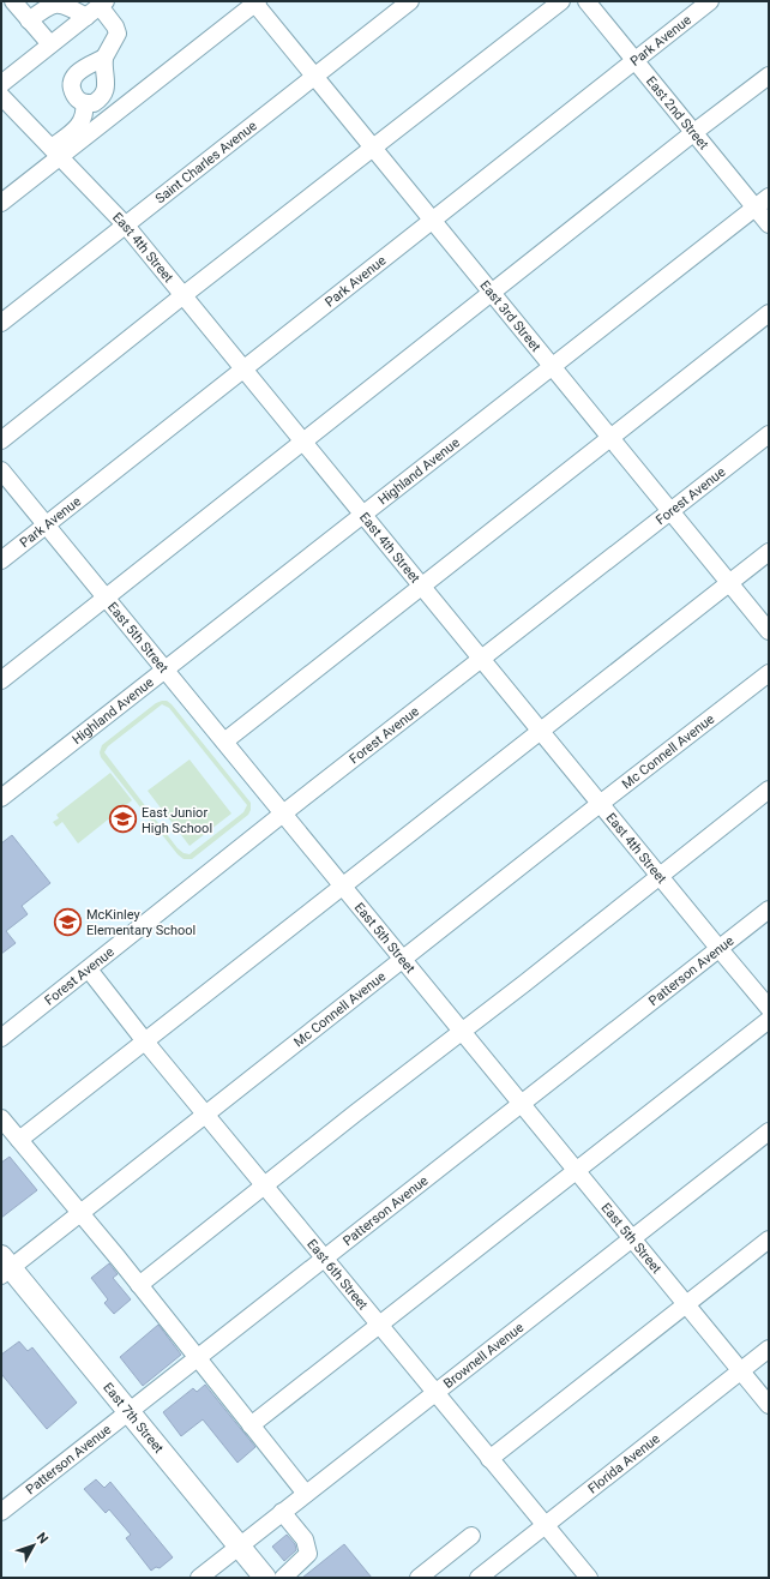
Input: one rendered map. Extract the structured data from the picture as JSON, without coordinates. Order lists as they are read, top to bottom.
{
  "streets": {
    "main road": ["East 7th Street"],
    "street": [
      "Park Avenue",
      "East 2nd Street",
      "Saint Charles Avenue",
      "East 4th Street",
      "East 3rd Street",
      "Highland Avenue",
      "Forest Avenue",
      "East 5th Street",
      "Mc Connell Avenue",
      "Patterson Avenue",
      "East 6th Street",
      "Brownell Avenue",
      "Florida Avenue"
    ]
  },
  "crossings": [
    ["Park Avenue", "East 2nd Street"],
    ["Park Avenue", "East 4th Street"],
    ["Park Avenue", "East 3rd Street"],
    ["Park Avenue", "East 5th Street"],
    ["East 2nd Street", "Highland Avenue"],
    ["Saint Charles Avenue", "East 4th Street"],
    ["Saint Charles Avenue", "East 3rd Street"],
    ["East 4th Street", "Highland Avenue"],
    ["East 4th Street", "Forest Avenue"],
    ["East 4th Street", "Mc Connell Avenue"],
    ["East 4th Street", "Patterson Avenue"],
    ["East 3rd Street", "Highland Avenue"],
    ["East 3rd Street", "Forest Avenue"],
    ["Highland Avenue", "East 5th Street"],
    ["Forest Avenue", "East 5th Street"],
    ["Forest Avenue", "East 6th Street"],
    ["East 5th Street", "Mc Connell Avenue"],
    ["East 5th Street", "Patterson Avenue"],
    ["East 5th Street", "Brownell Avenue"],
    ["East 5th Street", "Florida Avenue"],
    ["Mc Connell Avenue", "East 6th Street"],
    ["Mc Connell Avenue", "East 7th Street"],
    ["Patterson Avenue", "East 6th Street"],
    ["Patterson Avenue", "East 7th Street"],
    ["East 6th Street", "Brownell Avenue"],
    ["East 6th Street", "Florida Avenue"],
    ["Brownell Avenue", "East 7th Street"]
  ],
  "places": {
    "school or university": ["East Junior High School", "McKinley Elementary School"]
  },
  "north": "top right"
}
